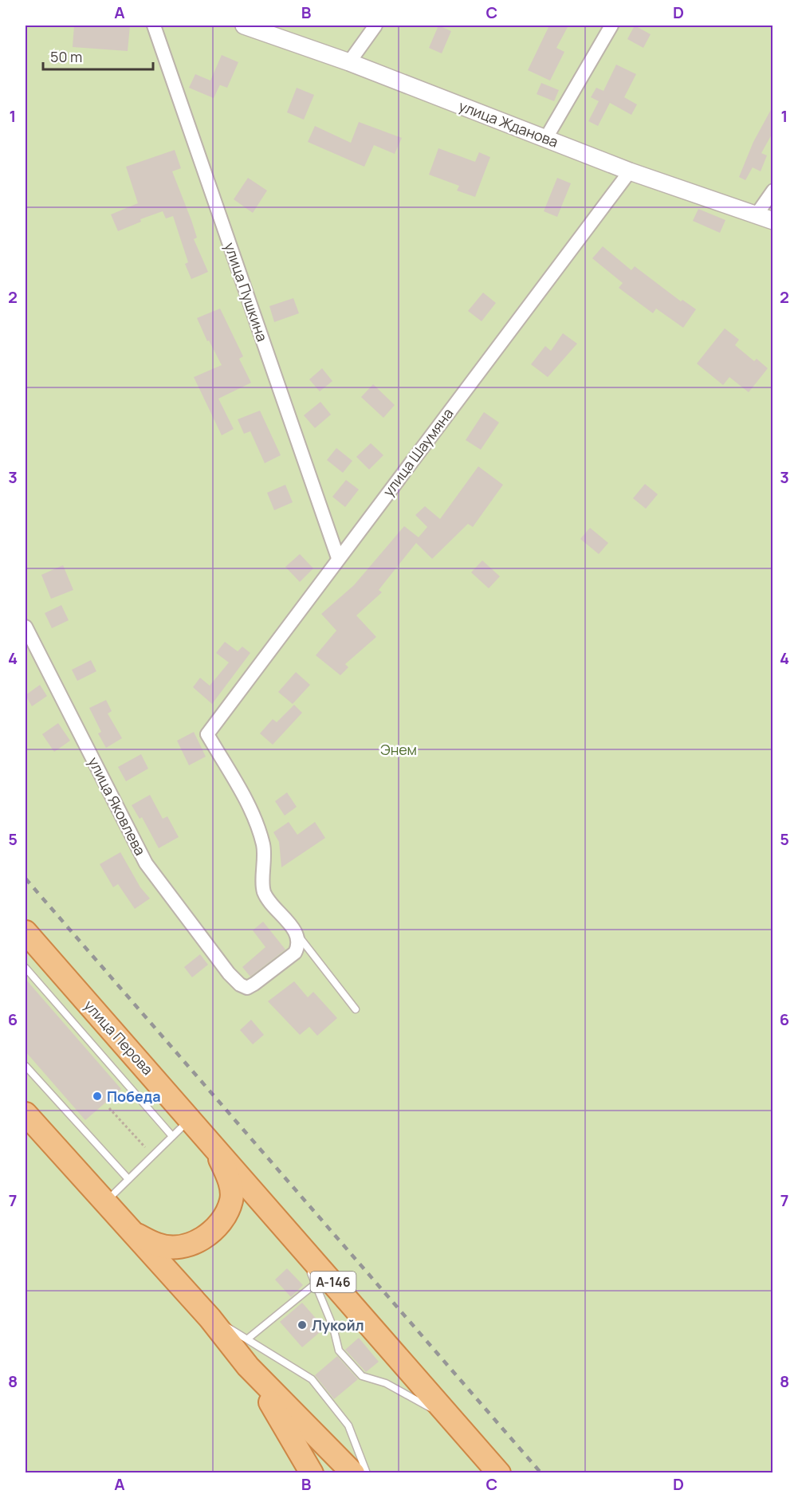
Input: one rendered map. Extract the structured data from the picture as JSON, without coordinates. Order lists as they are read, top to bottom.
{
  "streets": {
    "highway": ["улица Перова", "А-146"],
    "street": [
      "улица Жданова",
      "улица Пушкина",
      "улица Шаумяна",
      "улица Яковлева"
    ]
  },
  "crossings": [
    ["улица Жданова", "улица Шаумяна"],
    ["улица Пушкина", "улица Шаумяна"],
    ["улица Шаумяна", "улица Яковлева"],
    ["улица Перова", "А-146"]
  ],
  "parks": ["Энем"],
  "places": ["Победа", "Лукойл"],
  "scale_bar": "50 m",
  "grid": {
    "columns": [
      "A",
      "B",
      "C",
      "D"
    ],
    "rows": [
      "1",
      "2",
      "3",
      "4",
      "5",
      "6",
      "7",
      "8"
    ]
  }
}
